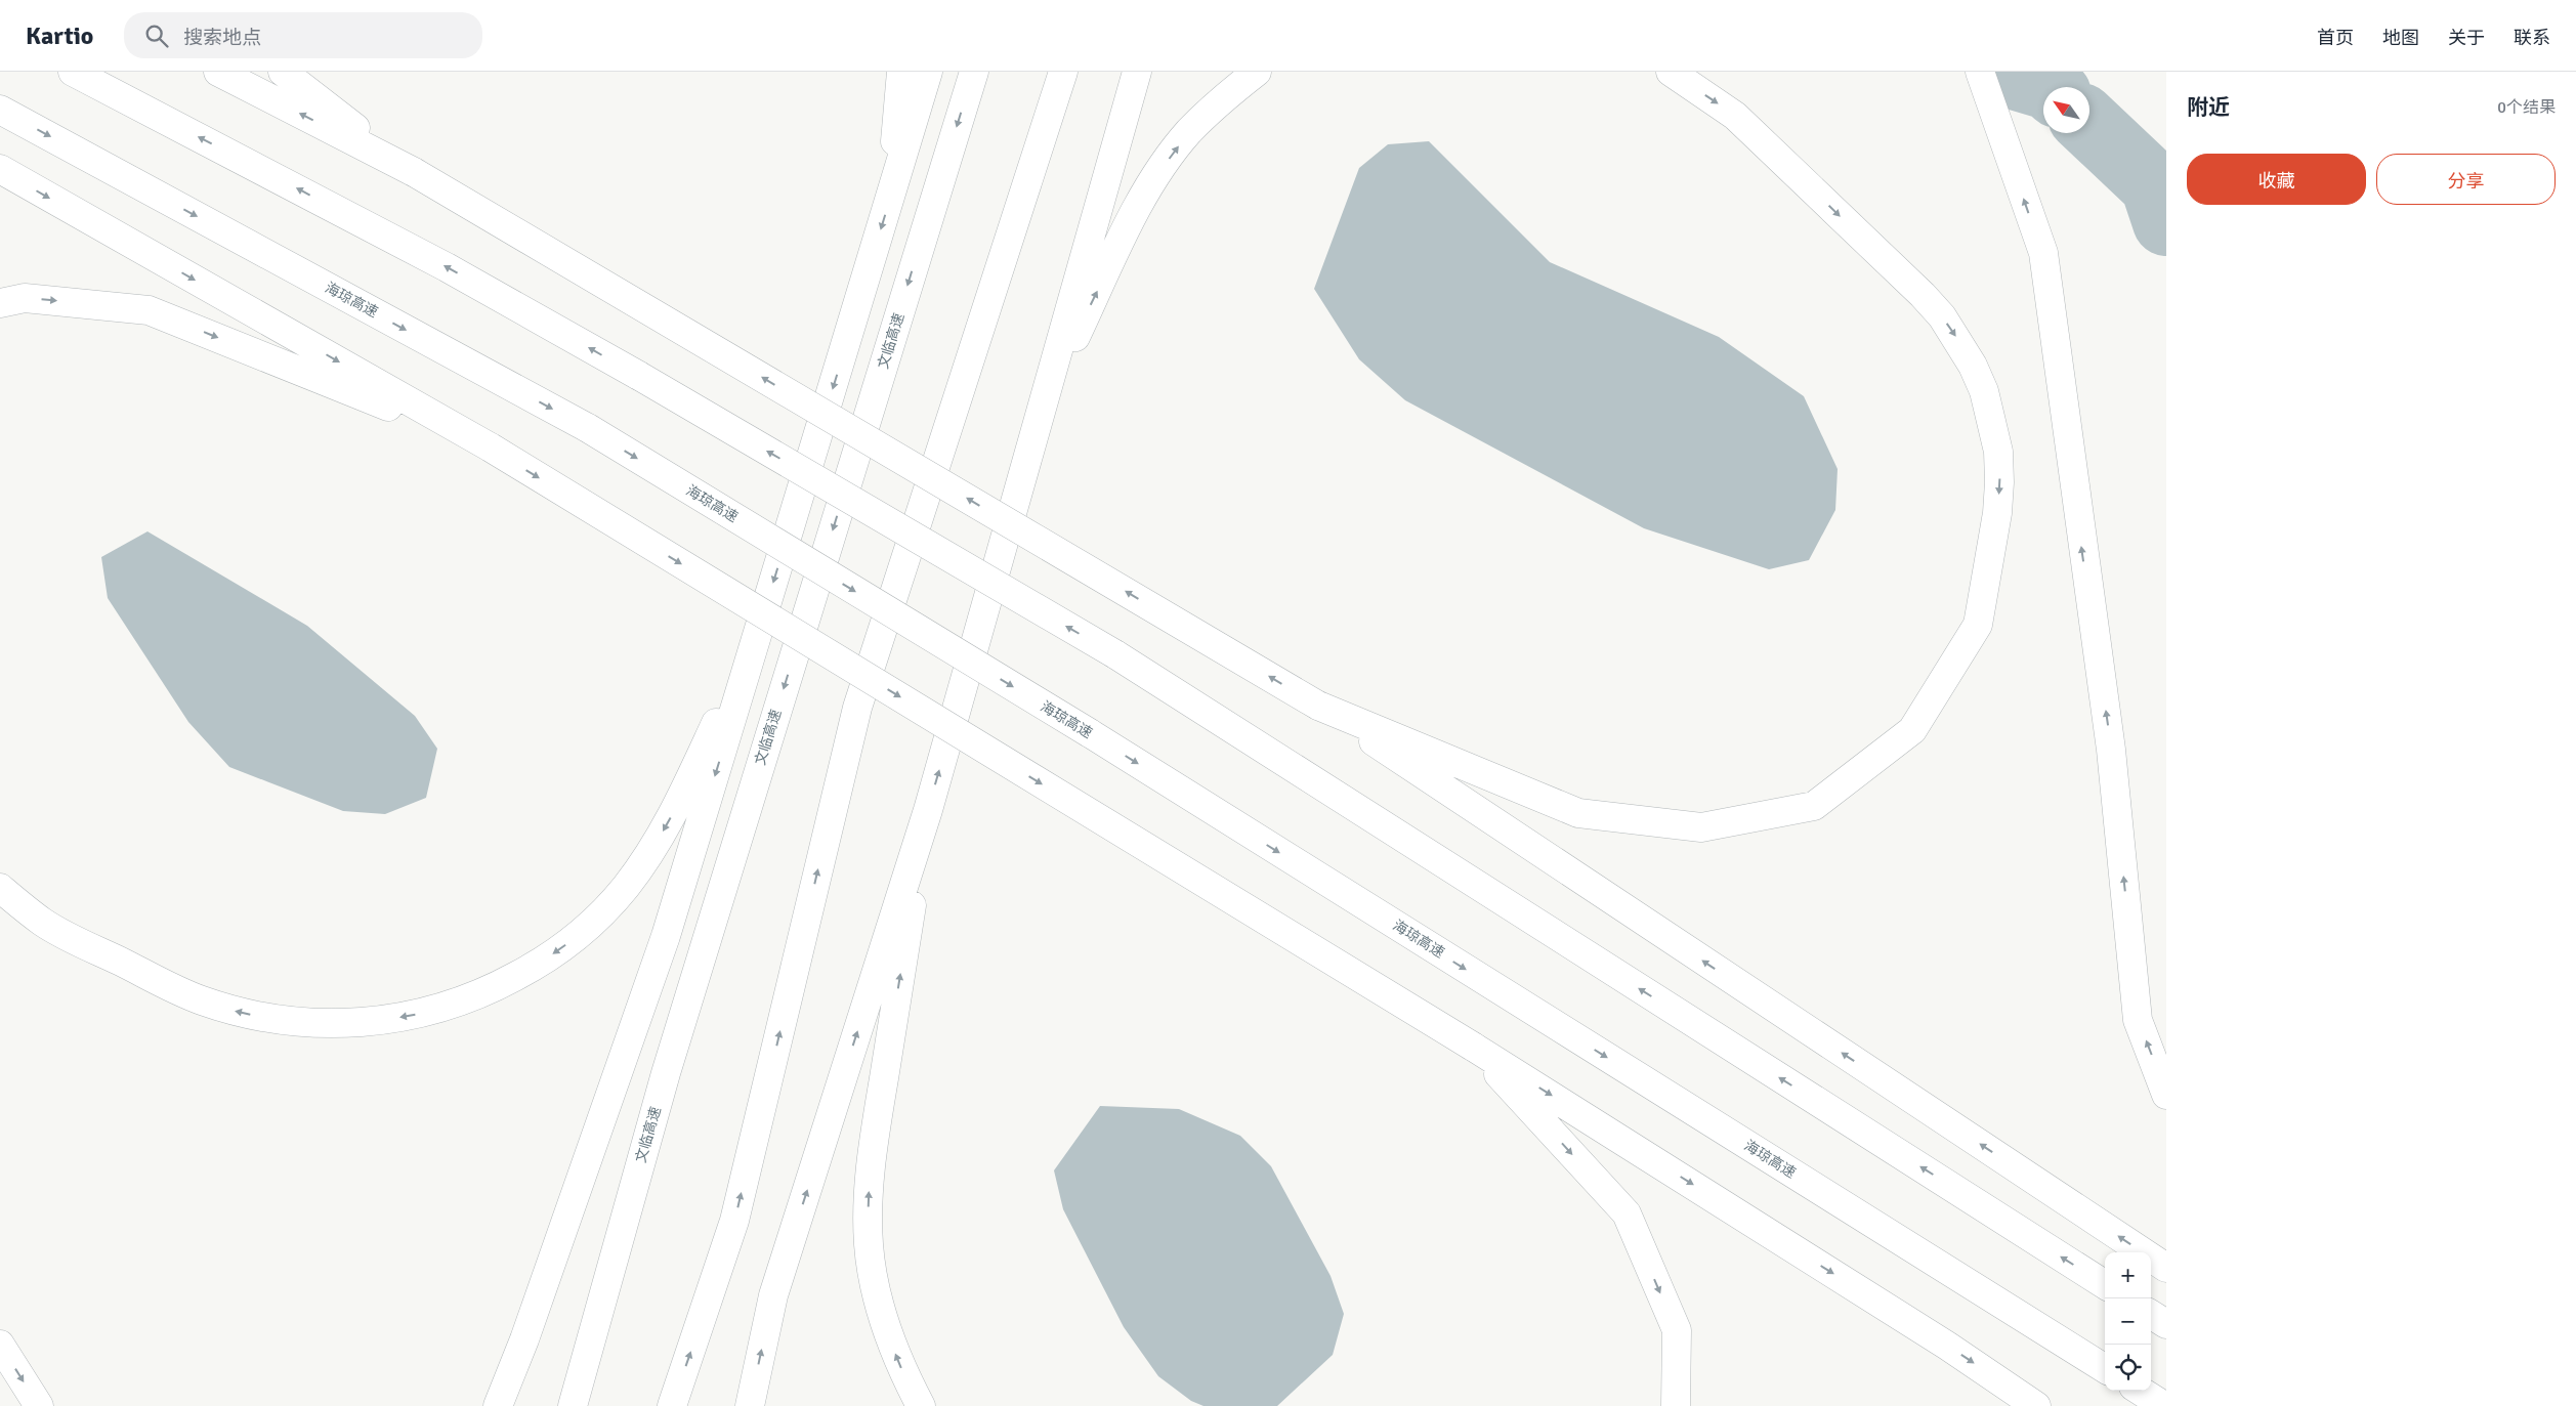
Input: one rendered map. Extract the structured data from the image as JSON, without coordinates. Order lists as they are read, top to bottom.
{
  "streets": {
    "highway": ["海琼高速", "文临高速"]
  },
  "north": "top left",
  "page": {
    "header": "Kartio",
    "search": "搜索地点",
    "nav": [
      "首页",
      "地图",
      "关于",
      "联系"
    ],
    "heading": ["附近", "0个结果"],
    "buttons": ["收藏", "分享"],
    "map_buttons": ["+", "−"]
  }
}
